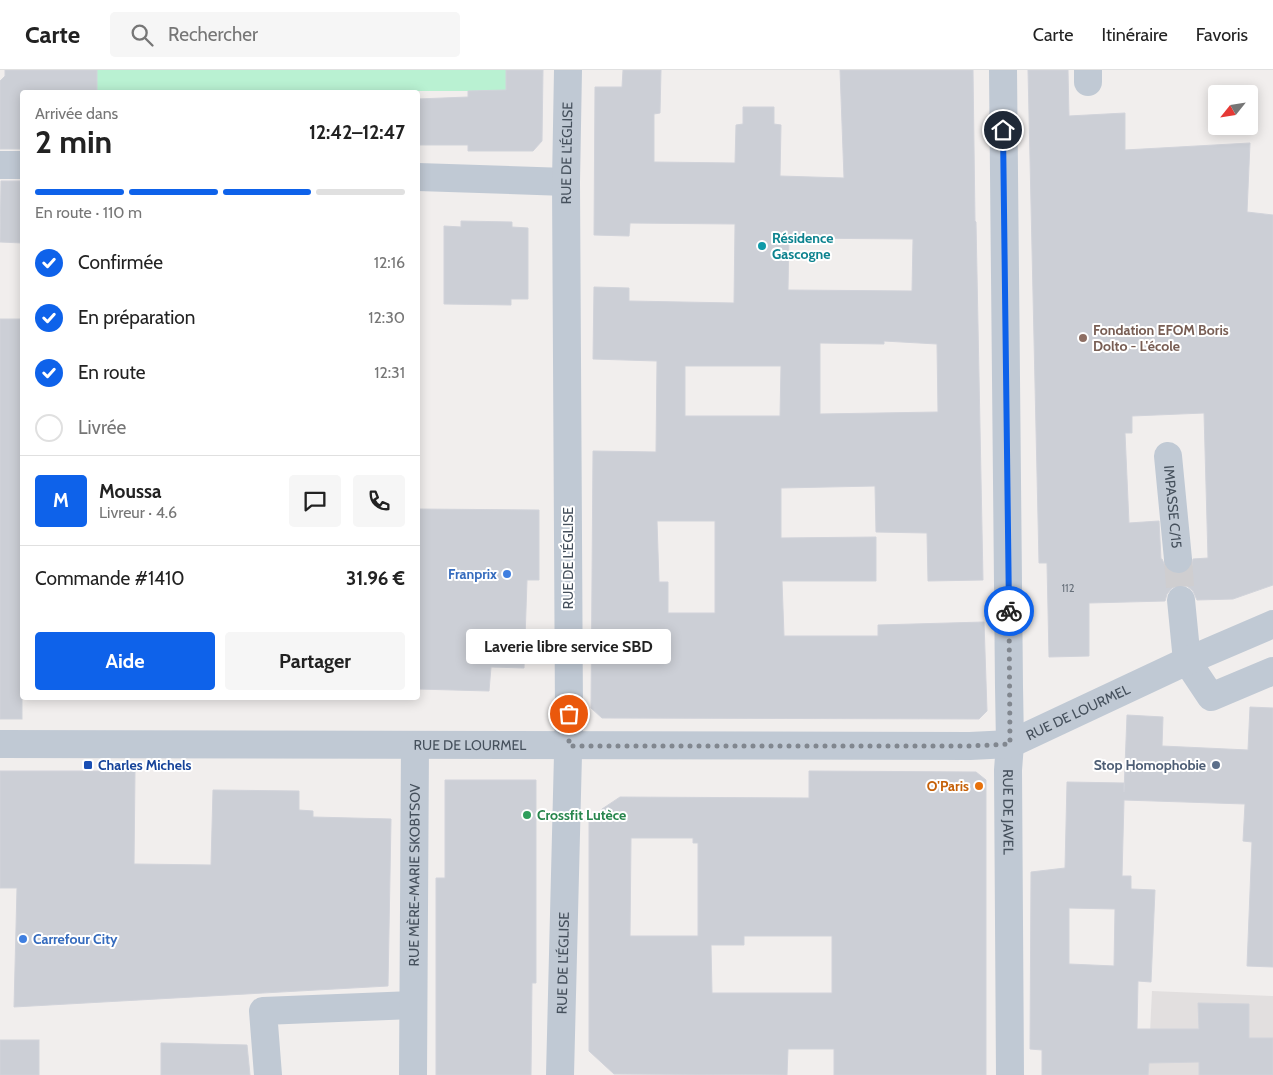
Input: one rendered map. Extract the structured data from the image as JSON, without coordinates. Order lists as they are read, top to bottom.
{
  "streets": {
    "street": [
      "RUE DE L'ÉGLISE",
      "IMPASSE C/15",
      "RUE DE LOURMEL",
      "RUE DE JAVEL",
      "RUE MÈRE-MARIE SKOBTSOV"
    ]
  },
  "crossings": [
    ["RUE DE L'ÉGLISE", "RUE DE LOURMEL"],
    ["RUE DE LOURMEL", "RUE DE JAVEL"],
    ["RUE DE LOURMEL", "RUE MÈRE-MARIE SKOBTSOV"]
  ],
  "places": {
    "other": [
      "Résidence Gascogne",
      "Fondation EFOM Boris Dolto - L'école",
      "Franprix",
      "Laverie libre service SBD",
      "Stop Homophobie",
      "O'Paris",
      "Crossfit Lutèce",
      "Carrefour City"
    ],
    "transit": ["Charles Michels"]
  },
  "house_numbers": ["112"],
  "north": "bottom left",
  "page": {
    "header": "Carte",
    "search": "Rechercher",
    "nav": ["Carte", "Itinéraire", "Favoris"],
    "heading": ["2 min", "Arrivée dans", "12:42–12:47"],
    "panel": [
      "Moussa",
      "Livreur · 4.6",
      "Commande #1410",
      "31.96 €"
    ],
    "bar": "En route · 110 m",
    "list": [
      ["Confirmée", "12:16"],
      ["En préparation", "12:30"],
      ["En route", "12:31"],
      "Livrée"
    ],
    "round": "M",
    "buttons": ["Aide", "Partager"],
    "bubble": "Laverie libre service SBD"
  }
}
